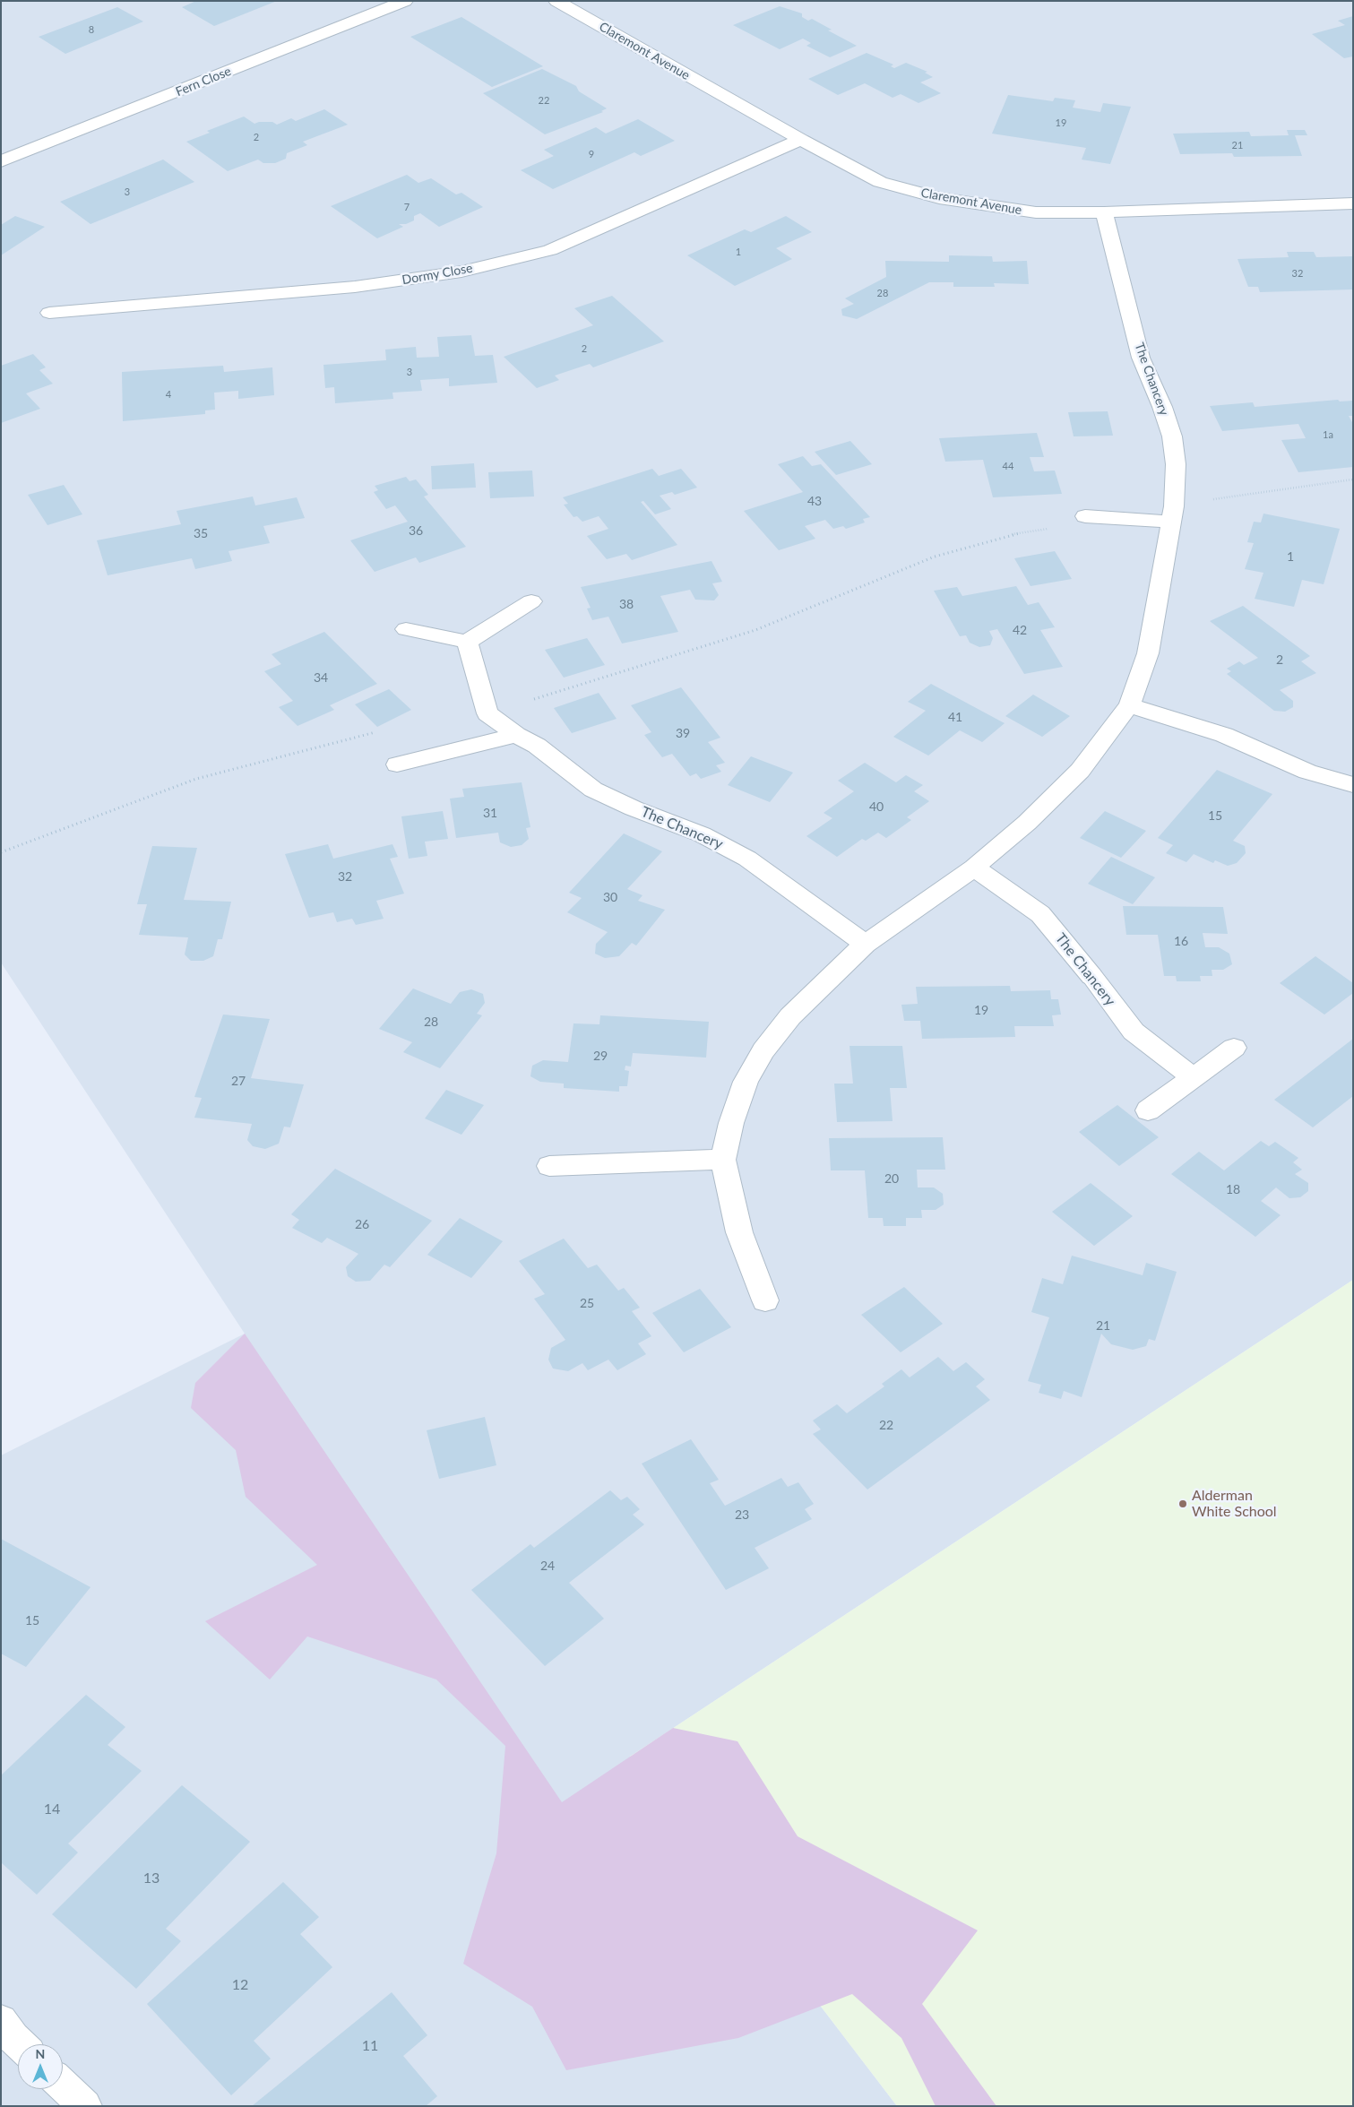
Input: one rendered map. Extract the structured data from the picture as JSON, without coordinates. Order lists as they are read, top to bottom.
{
  "streets": {
    "street": [
      "Claremont Avenue",
      "Fern Close",
      "Dormy Close",
      "The Chancery"
    ]
  },
  "crossings": [
    ["Claremont Avenue", "Dormy Close"],
    ["Claremont Avenue", "The Chancery"]
  ],
  "places": ["Alderman White School"],
  "house_numbers": [
    "8",
    "22",
    "19",
    "2",
    "21",
    "9",
    "3",
    "7",
    "1",
    "32",
    "28",
    "2",
    "3",
    "4",
    "1a",
    "44",
    "43",
    "36",
    "35",
    "1",
    "38",
    "42",
    "2",
    "34",
    "41",
    "39",
    "40",
    "31",
    "15",
    "32",
    "30",
    "16",
    "19",
    "28",
    "29",
    "27",
    "20",
    "18",
    "26",
    "25",
    "21",
    "22",
    "23",
    "24",
    "15",
    "14",
    "13",
    "12",
    "11"
  ],
  "north": "top"
}
